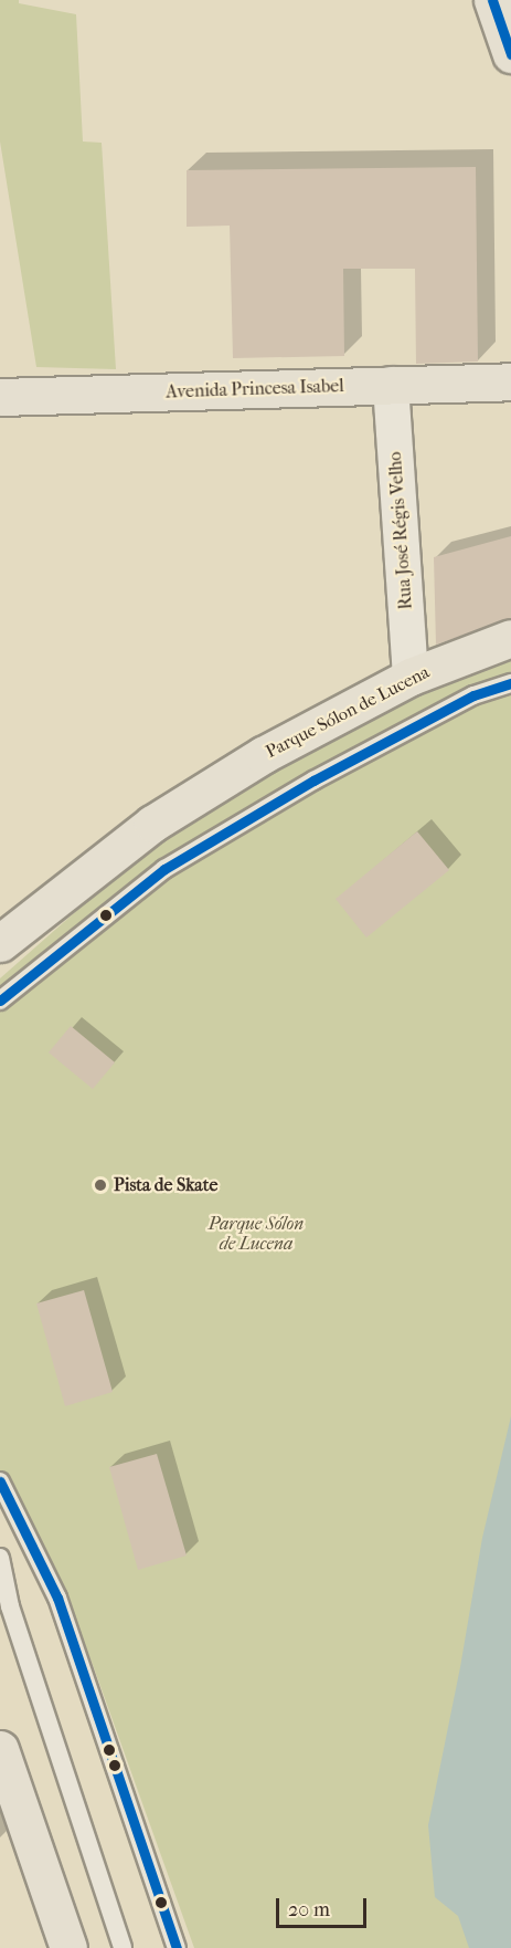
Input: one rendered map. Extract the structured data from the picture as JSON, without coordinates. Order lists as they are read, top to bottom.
{
  "streets": {
    "main road": ["Avenida Princesa Isabel", "Parque Sólon de Lucena"],
    "street": ["Rua José Régis Velho"]
  },
  "crossings": [
    ["Avenida Princesa Isabel", "Rua José Régis Velho"],
    ["Rua José Régis Velho", "Parque Sólon de Lucena"]
  ],
  "parks": ["Parque Sólon de Lucena"],
  "places": ["Pista de Skate"],
  "scale_bar": "20 m"
}
